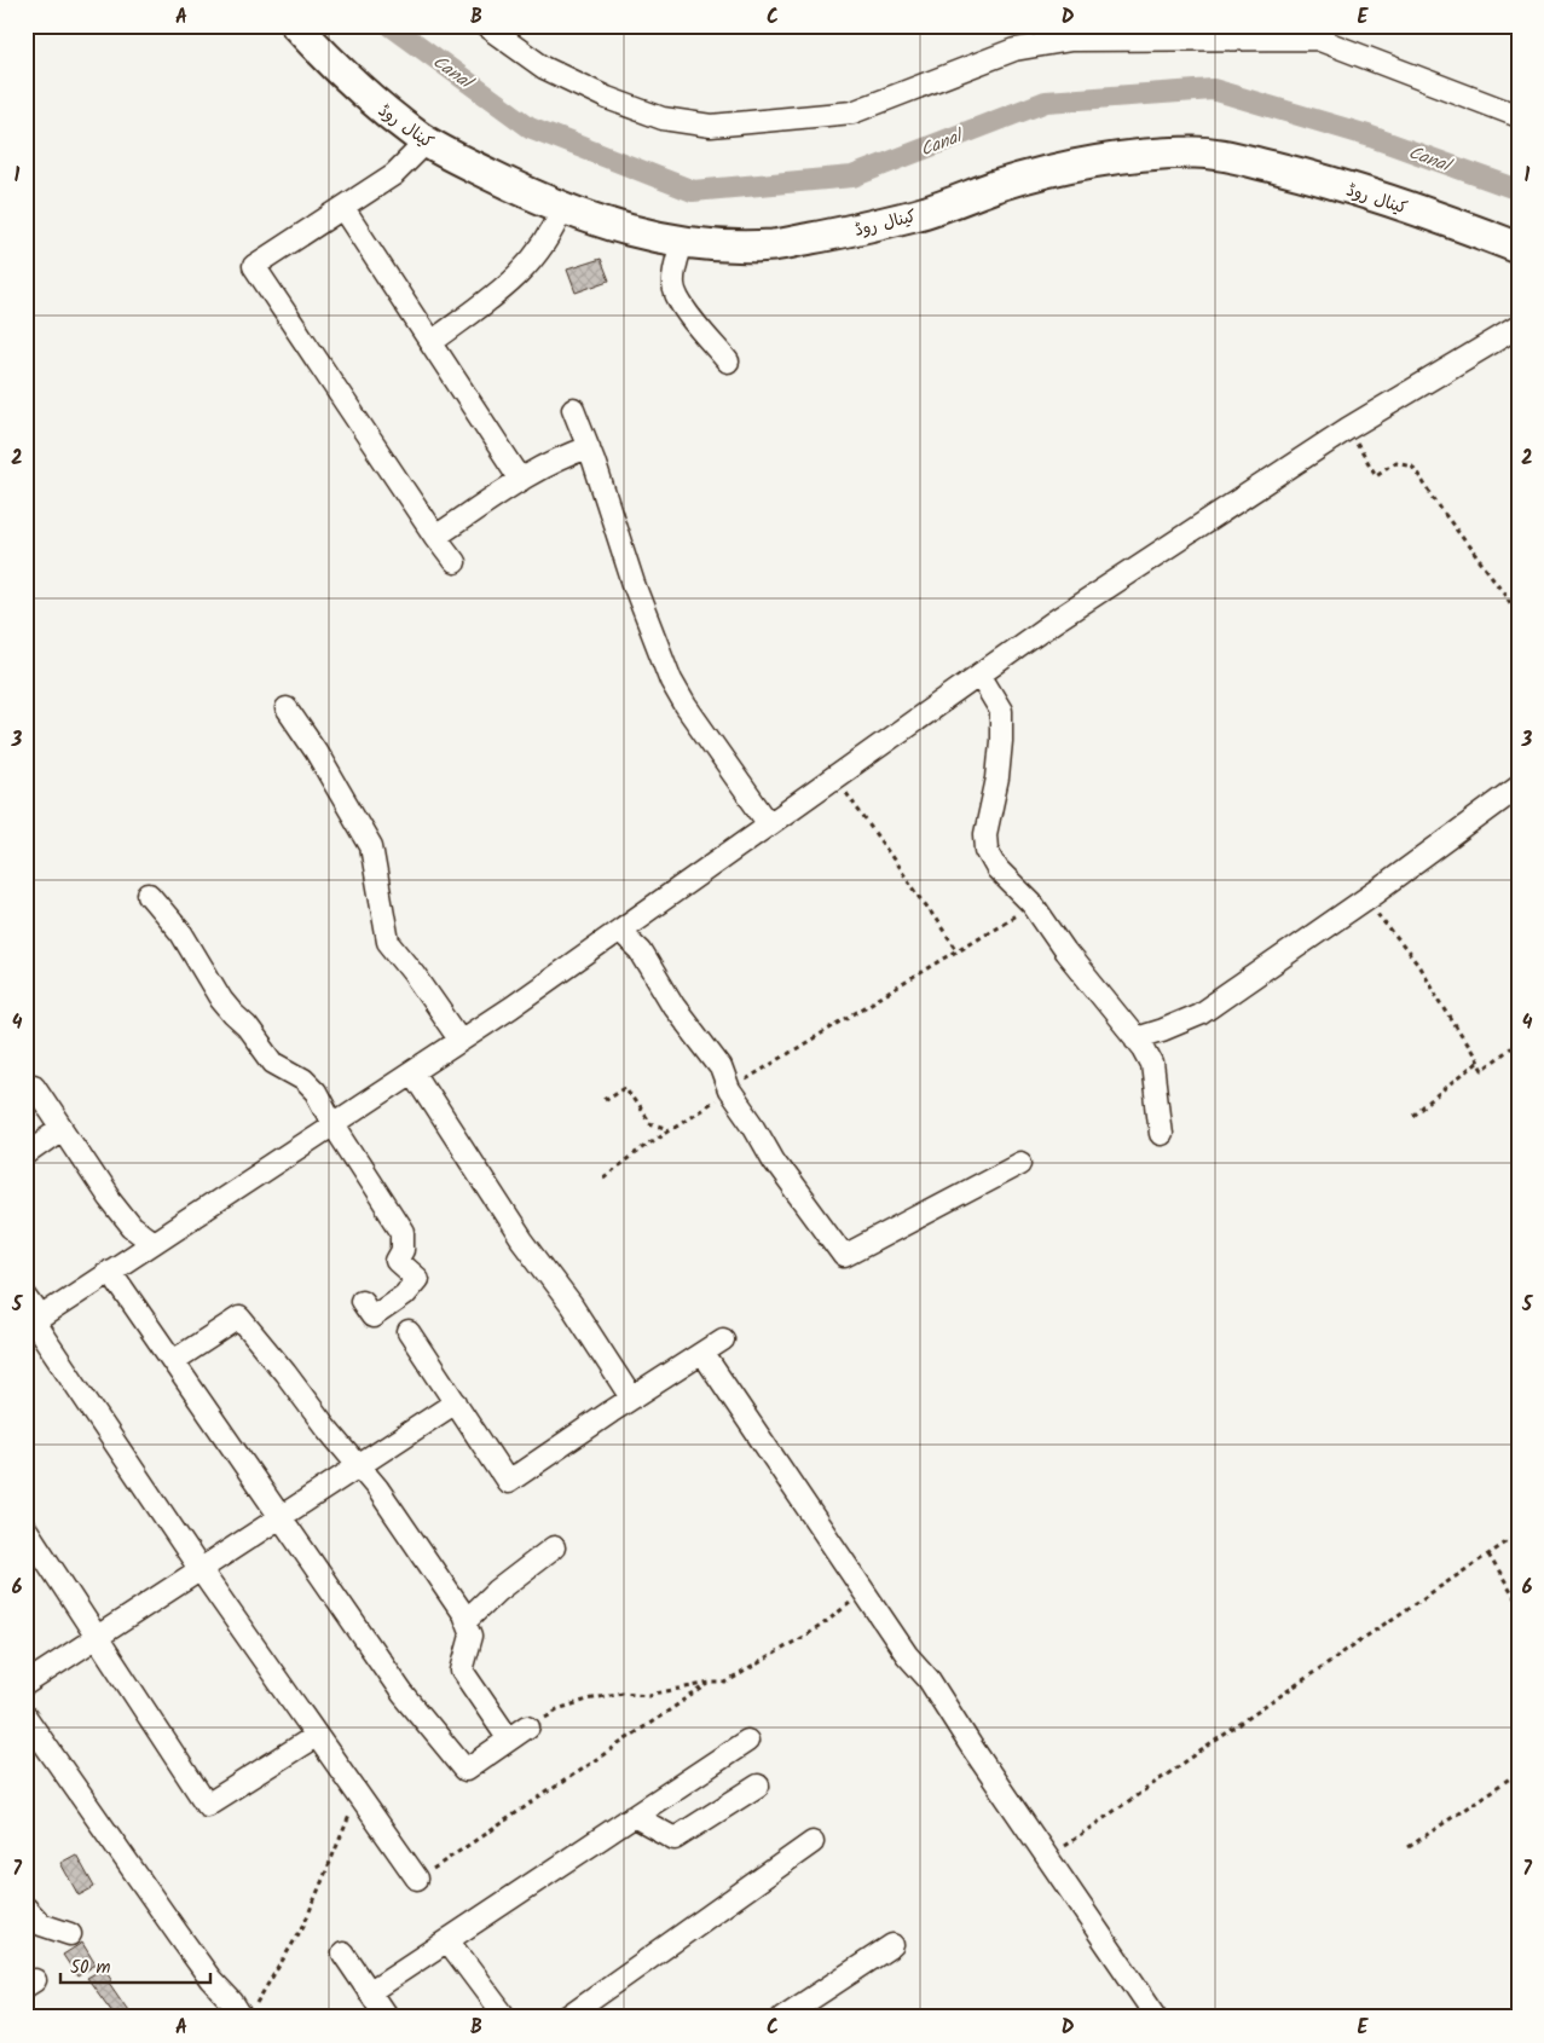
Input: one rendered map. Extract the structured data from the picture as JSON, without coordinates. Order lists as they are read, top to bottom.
{
  "streets": {
    "street": ["کینال روڈ"]
  },
  "water": ["Canal"],
  "scale_bar": "50 m",
  "grid": {
    "columns": [
      "A",
      "B",
      "C",
      "D",
      "E"
    ],
    "rows": [
      "1",
      "2",
      "3",
      "4",
      "5",
      "6",
      "7"
    ]
  }
}
